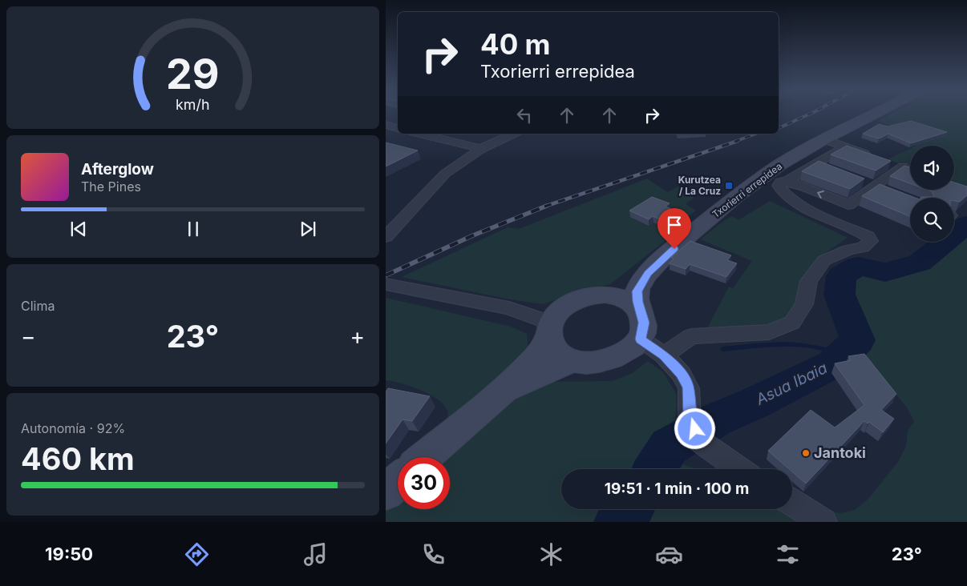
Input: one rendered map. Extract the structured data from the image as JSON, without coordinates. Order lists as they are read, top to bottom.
{
  "streets": {
    "street": ["Txorierri errepidea"]
  },
  "water": ["Asua Ibaia"],
  "places": {
    "transit": ["Kurutzea / La Cruz"],
    "other": ["Jantoki"]
  },
  "page": {
    "turn": ["40 m", "Txorierri errepidea"],
    "song": ["Afterglow", "The Pines"],
    "tile": [
      "Clima",
      ["Autonomía · 92%", "460 km"]
    ],
    "heat": ["−", "23°", "+"],
    "limit": "30",
    "trip": "19:51 · 1 min · 100 m",
    "tabs": ["19:50", "23°"],
    "gauge": ["29", "km/h"]
  }
}
